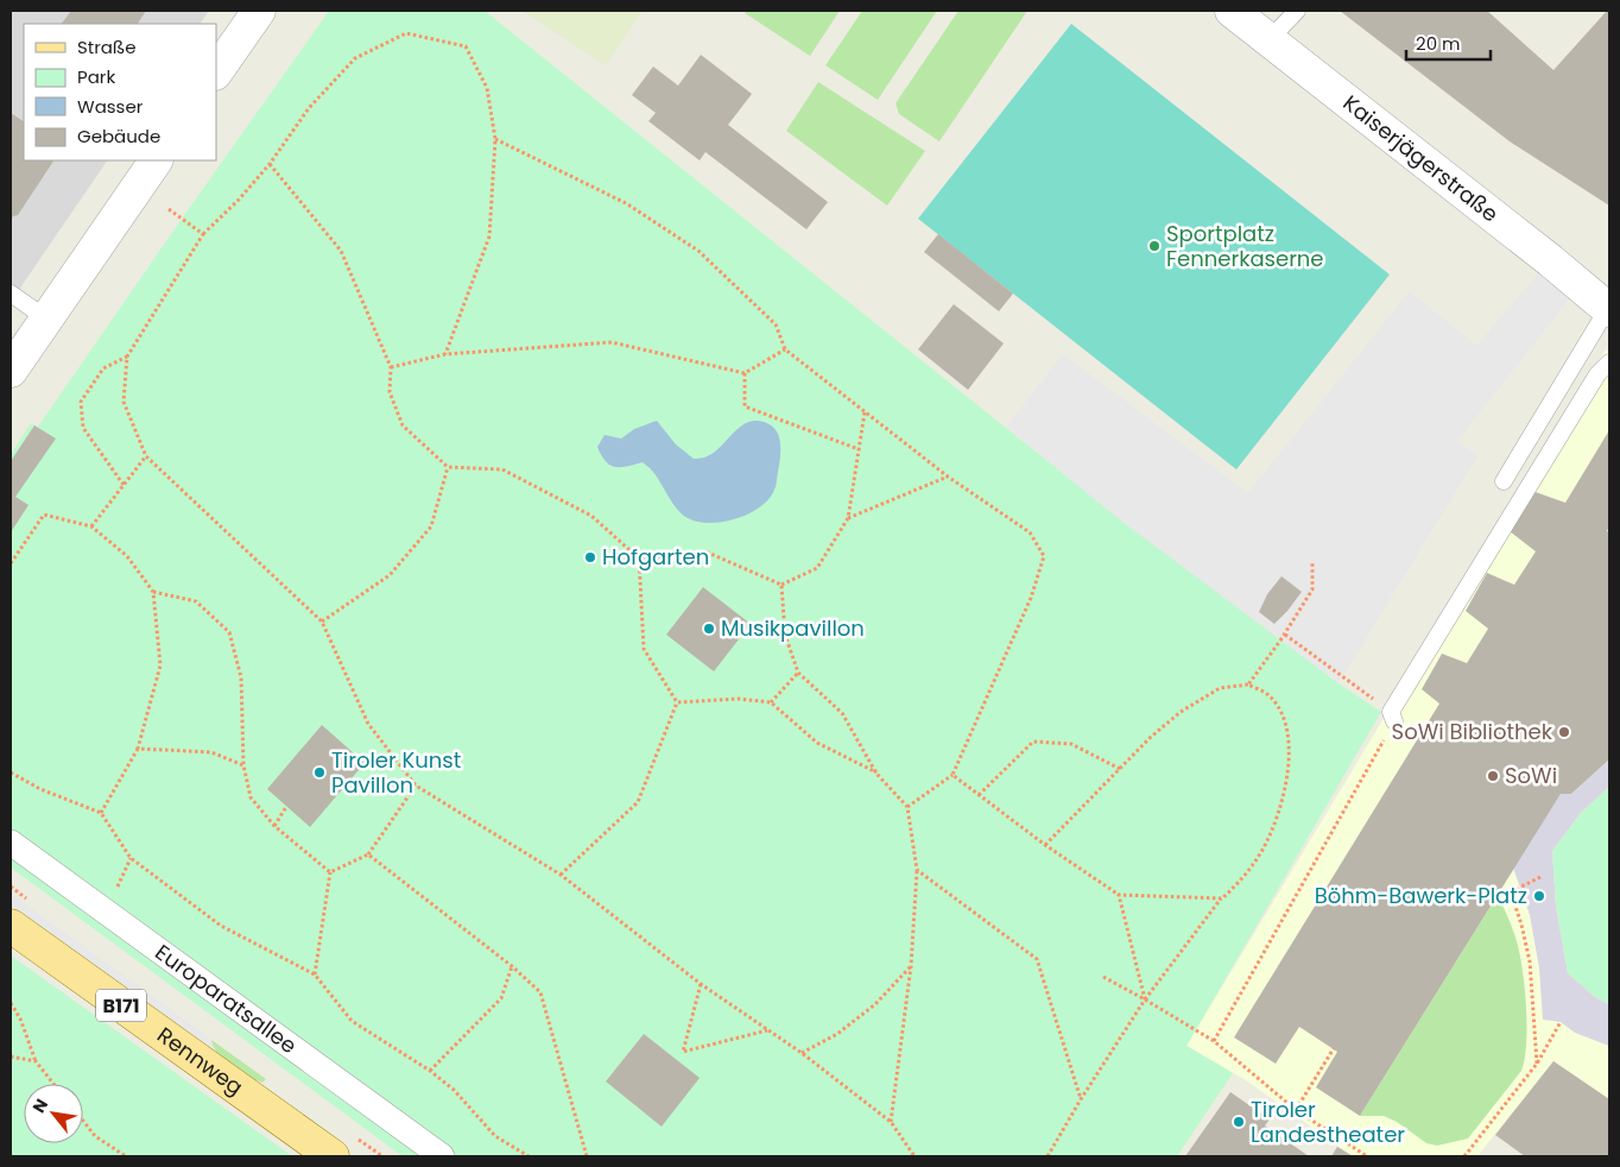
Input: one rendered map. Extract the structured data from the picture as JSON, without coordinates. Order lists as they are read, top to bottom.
{
  "streets": {
    "main road": ["B171", "Rennweg"],
    "street": ["Kaiserjägerstraße", "Europaratsallee"]
  },
  "places": [
    "Sportplatz Fennerkaserne",
    "Hofgarten",
    "Musikpavillon",
    "SoWi Bibliothek",
    "Tiroler Kunst Pavillon",
    "SoWi",
    "Böhm-Bawerk-Platz",
    "Tiroler Landestheater"
  ],
  "legend": [
    "Straße",
    "Park",
    "Wasser",
    "Gebäude"
  ],
  "scale_bar": "20 m",
  "north": "top left"
}
